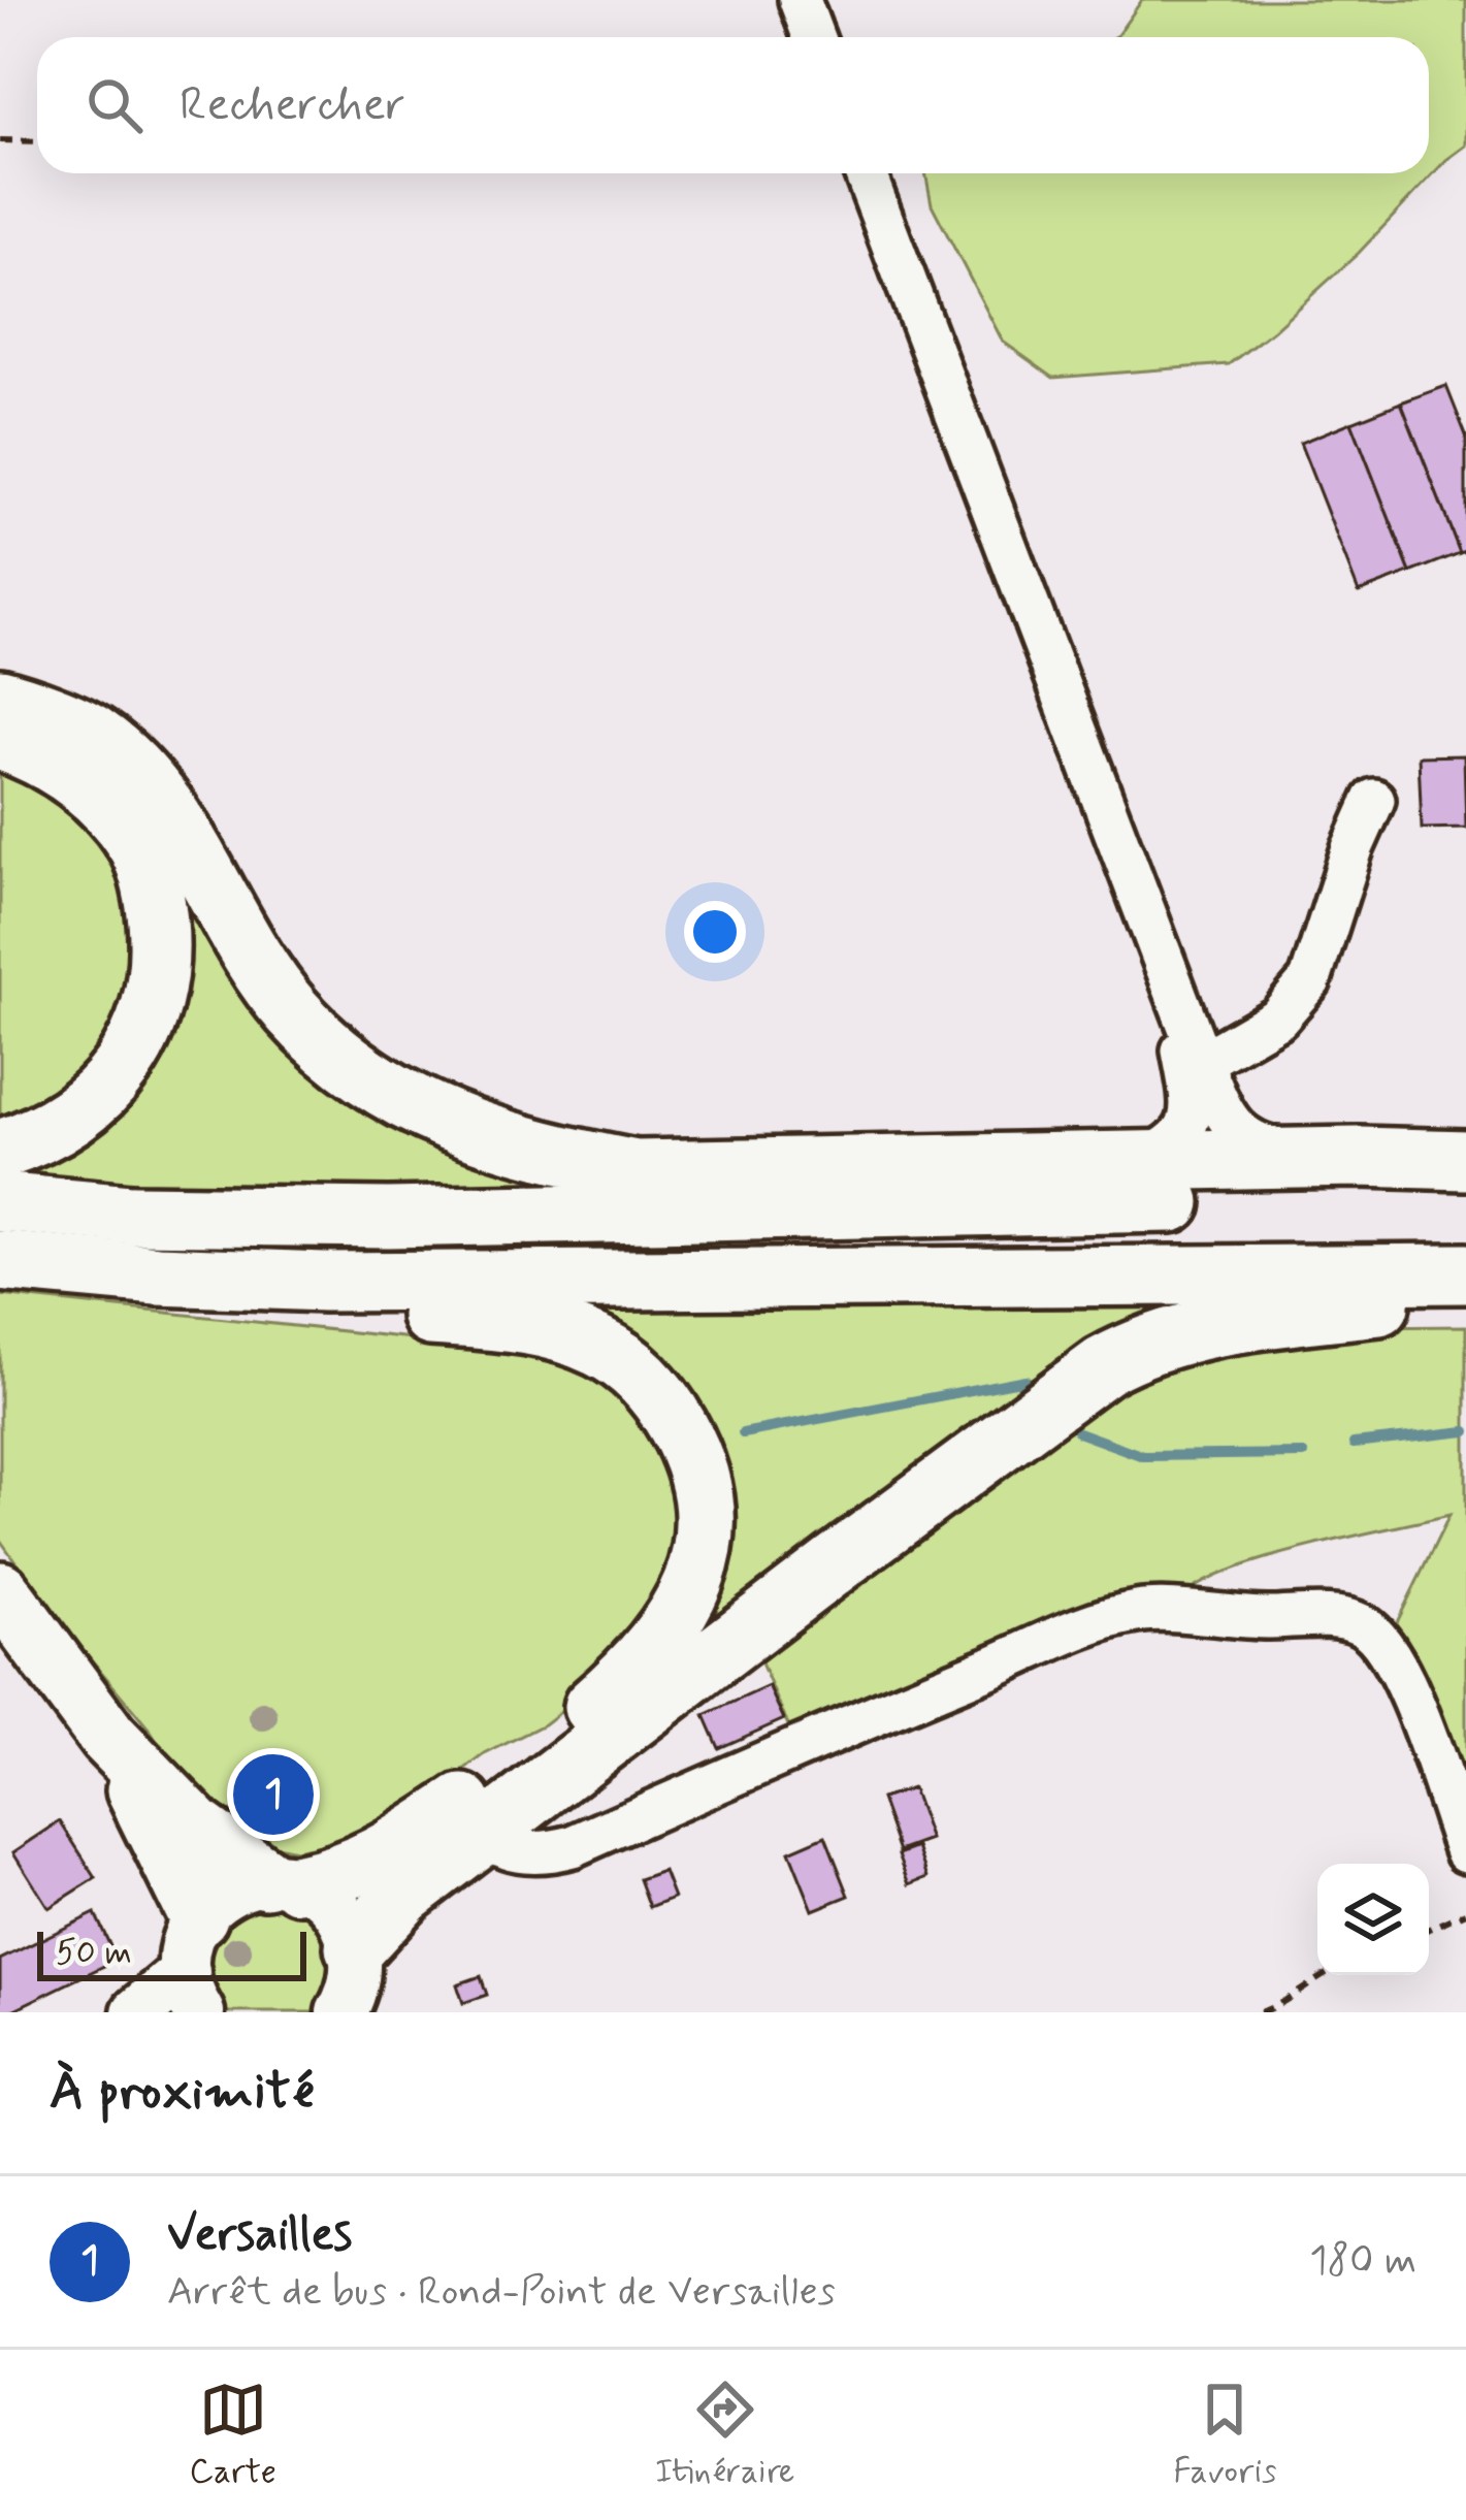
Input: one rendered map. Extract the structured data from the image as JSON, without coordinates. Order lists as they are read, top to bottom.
{
  "scale_bar": "50 m",
  "page": {
    "search": "Rechercher",
    "pins": "1",
    "scale": "50 m",
    "heading": "À proximité",
    "list": [
      {
        "mark": "1",
        "name": "Versailles",
        "note": "Arrêt de bus · Rond-Point de Versailles",
        "value": "180 m"
      }
    ],
    "nav": ["Carte", "Itinéraire", "Favoris"]
  }
}
